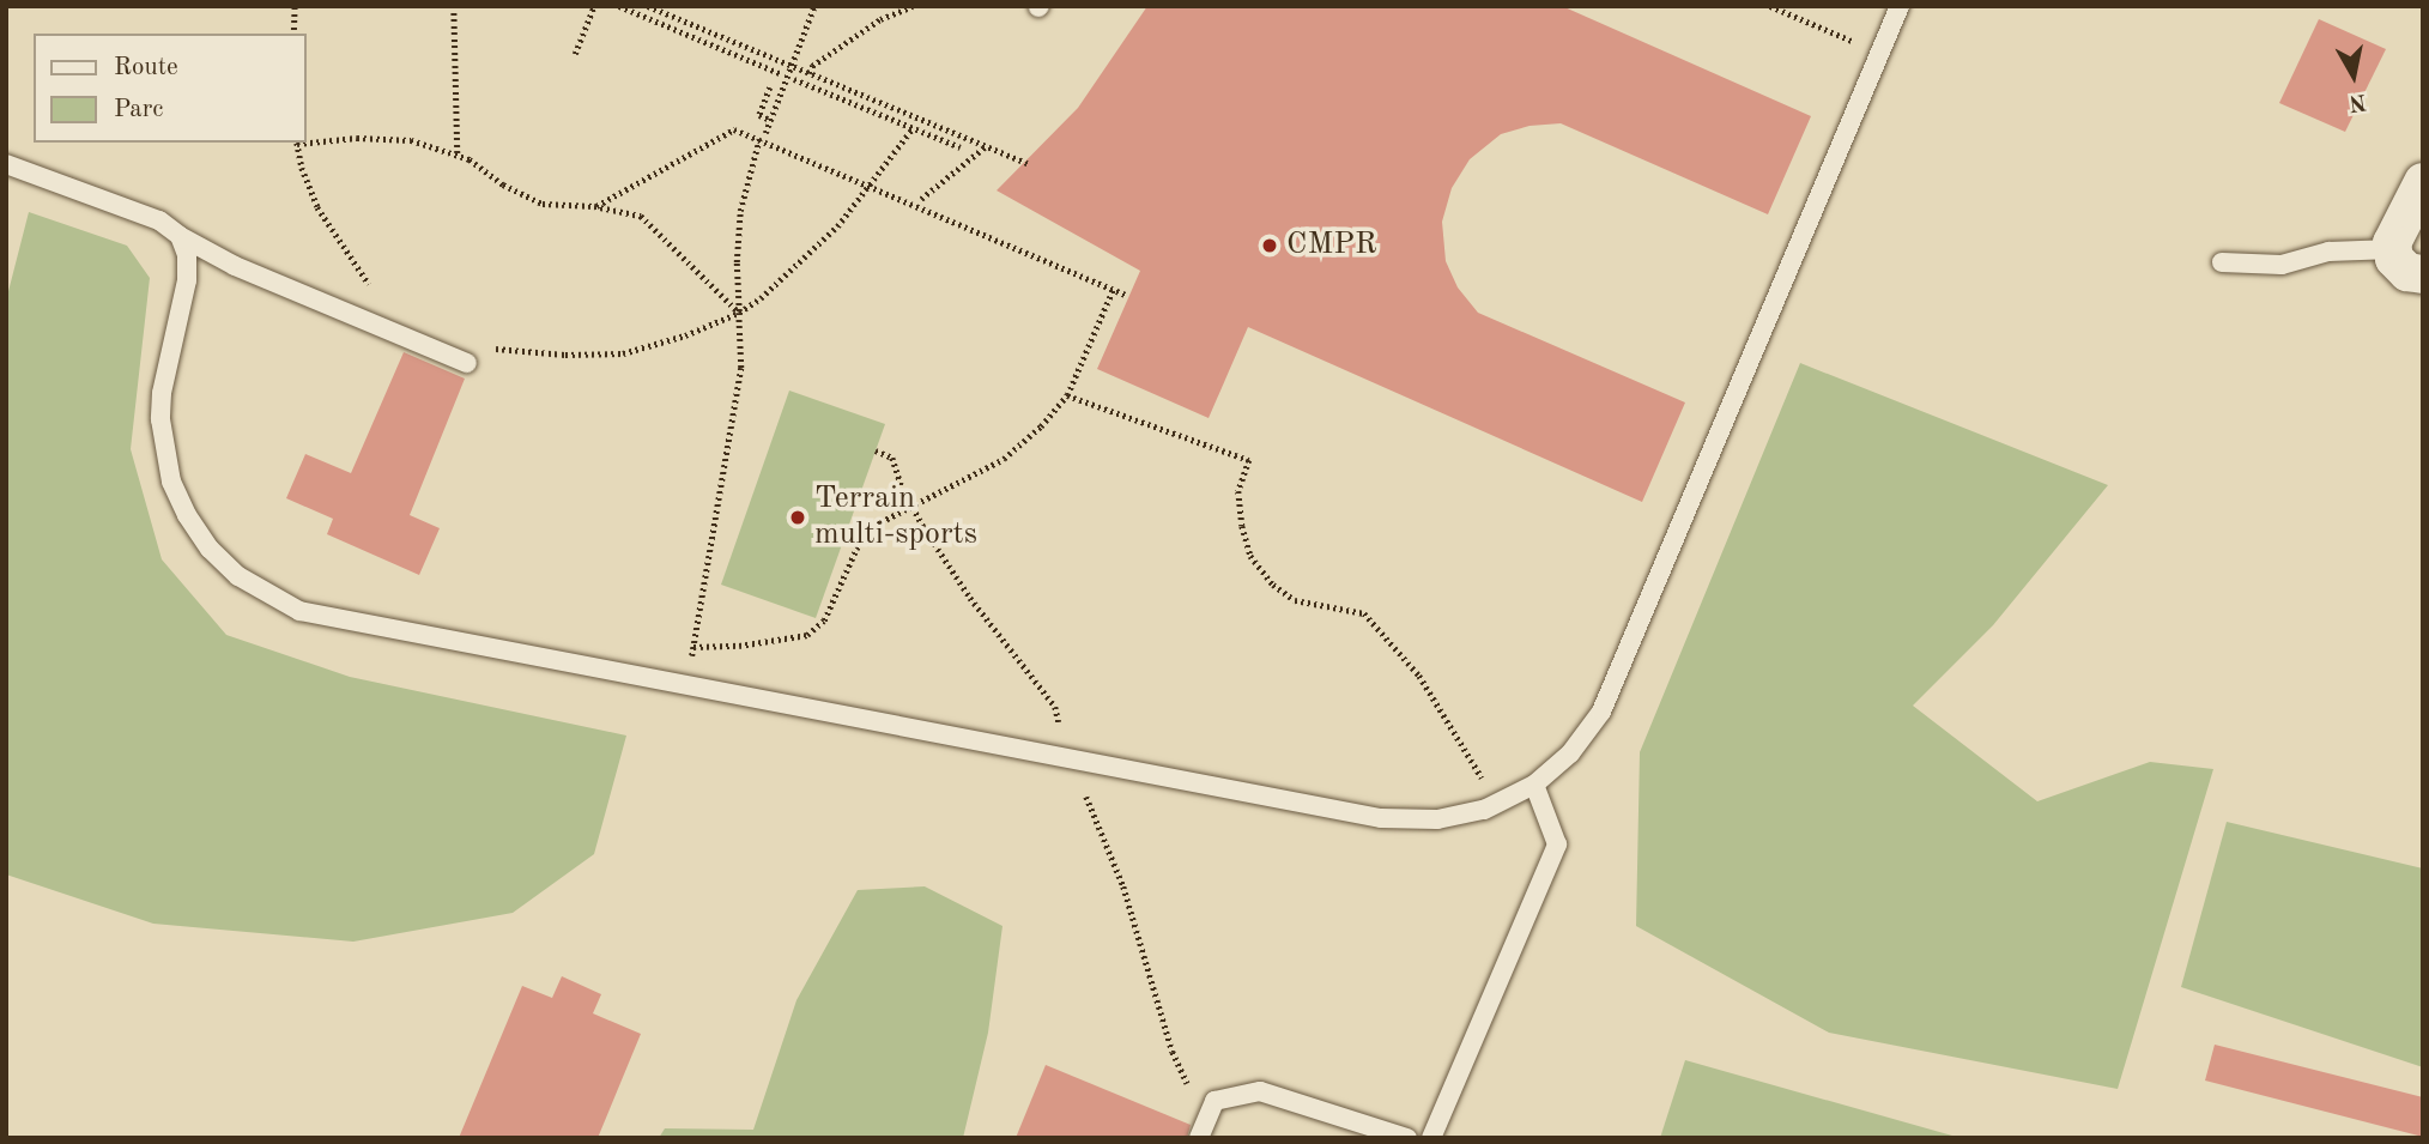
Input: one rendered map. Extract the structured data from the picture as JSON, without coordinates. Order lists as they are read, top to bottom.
{
  "places": ["CMPR", "Terrain multi-sports"],
  "legend": ["Route", "Parc"],
  "north": "bottom"
}
